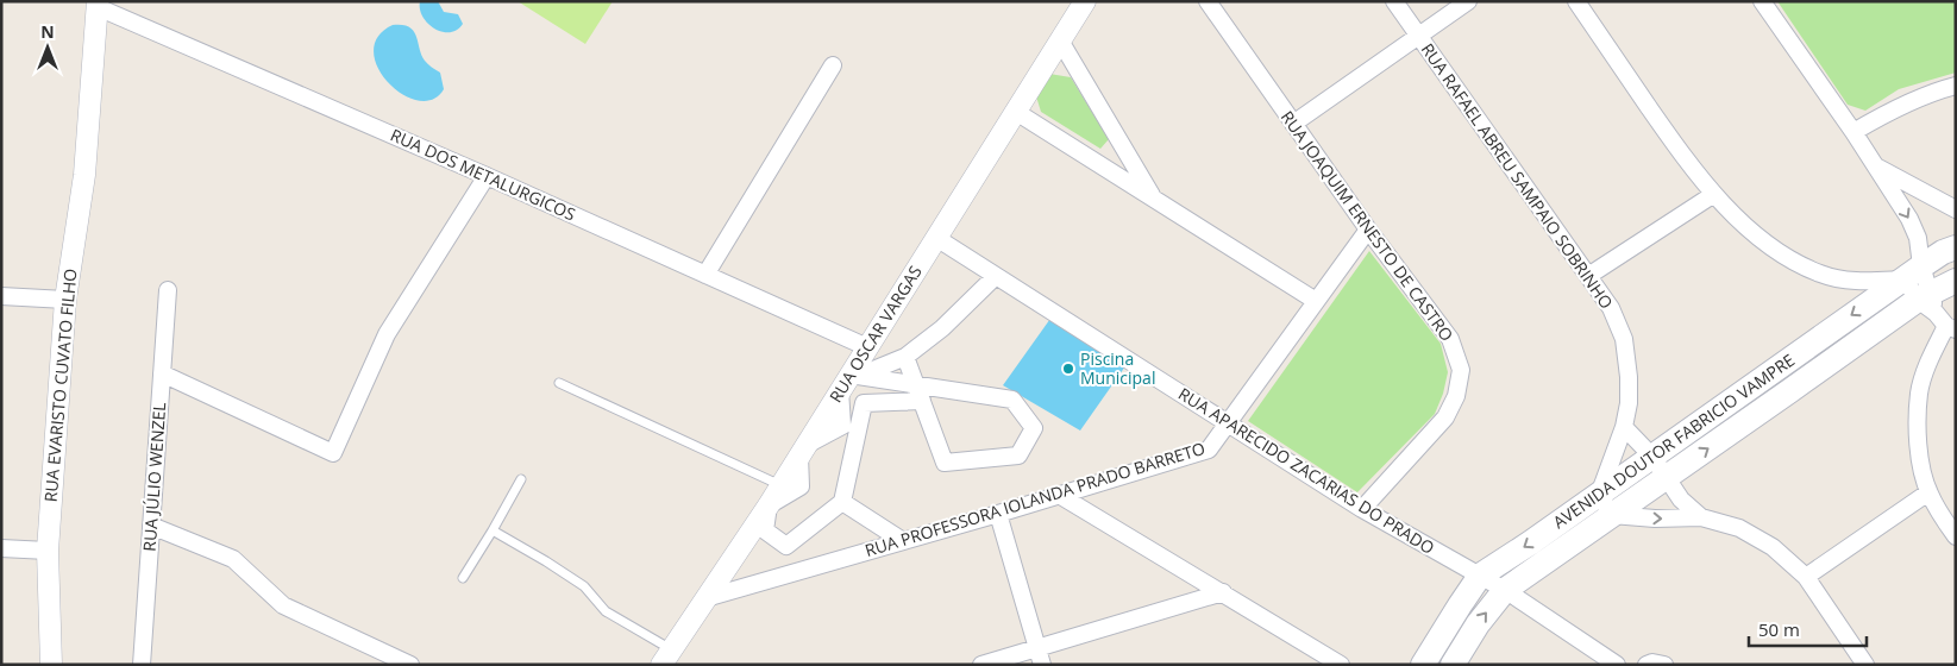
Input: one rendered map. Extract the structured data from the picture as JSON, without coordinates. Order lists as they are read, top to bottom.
{
  "streets": {
    "main road": ["AVENIDA DOUTOR FABRICIO VAMPRE"],
    "street": [
      "RUA DOS METALURGICOS",
      "RUA RAFAEL ABREU SAMPAIO SOBRINHO",
      "RUA JOAQUIM ERNESTO DE CASTRO",
      "RUA OSCAR VARGAS",
      "RUA EVARISTO CUVATO FILHO",
      "RUA APARECIDO ZACARIAS DO PRADO",
      "RUA JÚLIO WENZEL",
      "RUA PROFESSORA IOLANDA PRADO BARRETO"
    ]
  },
  "crossings": [
    ["RUA DOS METALURGICOS", "RUA OSCAR VARGAS"],
    ["RUA DOS METALURGICOS", "RUA EVARISTO CUVATO FILHO"],
    ["RUA RAFAEL ABREU SAMPAIO SOBRINHO", "AVENIDA DOUTOR FABRICIO VAMPRE"],
    ["RUA JOAQUIM ERNESTO DE CASTRO", "RUA APARECIDO ZACARIAS DO PRADO"],
    ["RUA JOAQUIM ERNESTO DE CASTRO", "RUA PROFESSORA IOLANDA PRADO BARRETO"],
    ["RUA OSCAR VARGAS", "RUA APARECIDO ZACARIAS DO PRADO"],
    ["RUA OSCAR VARGAS", "RUA PROFESSORA IOLANDA PRADO BARRETO"],
    ["AVENIDA DOUTOR FABRICIO VAMPRE", "RUA APARECIDO ZACARIAS DO PRADO"],
    ["RUA APARECIDO ZACARIAS DO PRADO", "RUA PROFESSORA IOLANDA PRADO BARRETO"]
  ],
  "places": ["Piscina Municipal"],
  "scale_bar": "50 m",
  "north": "top"
}
